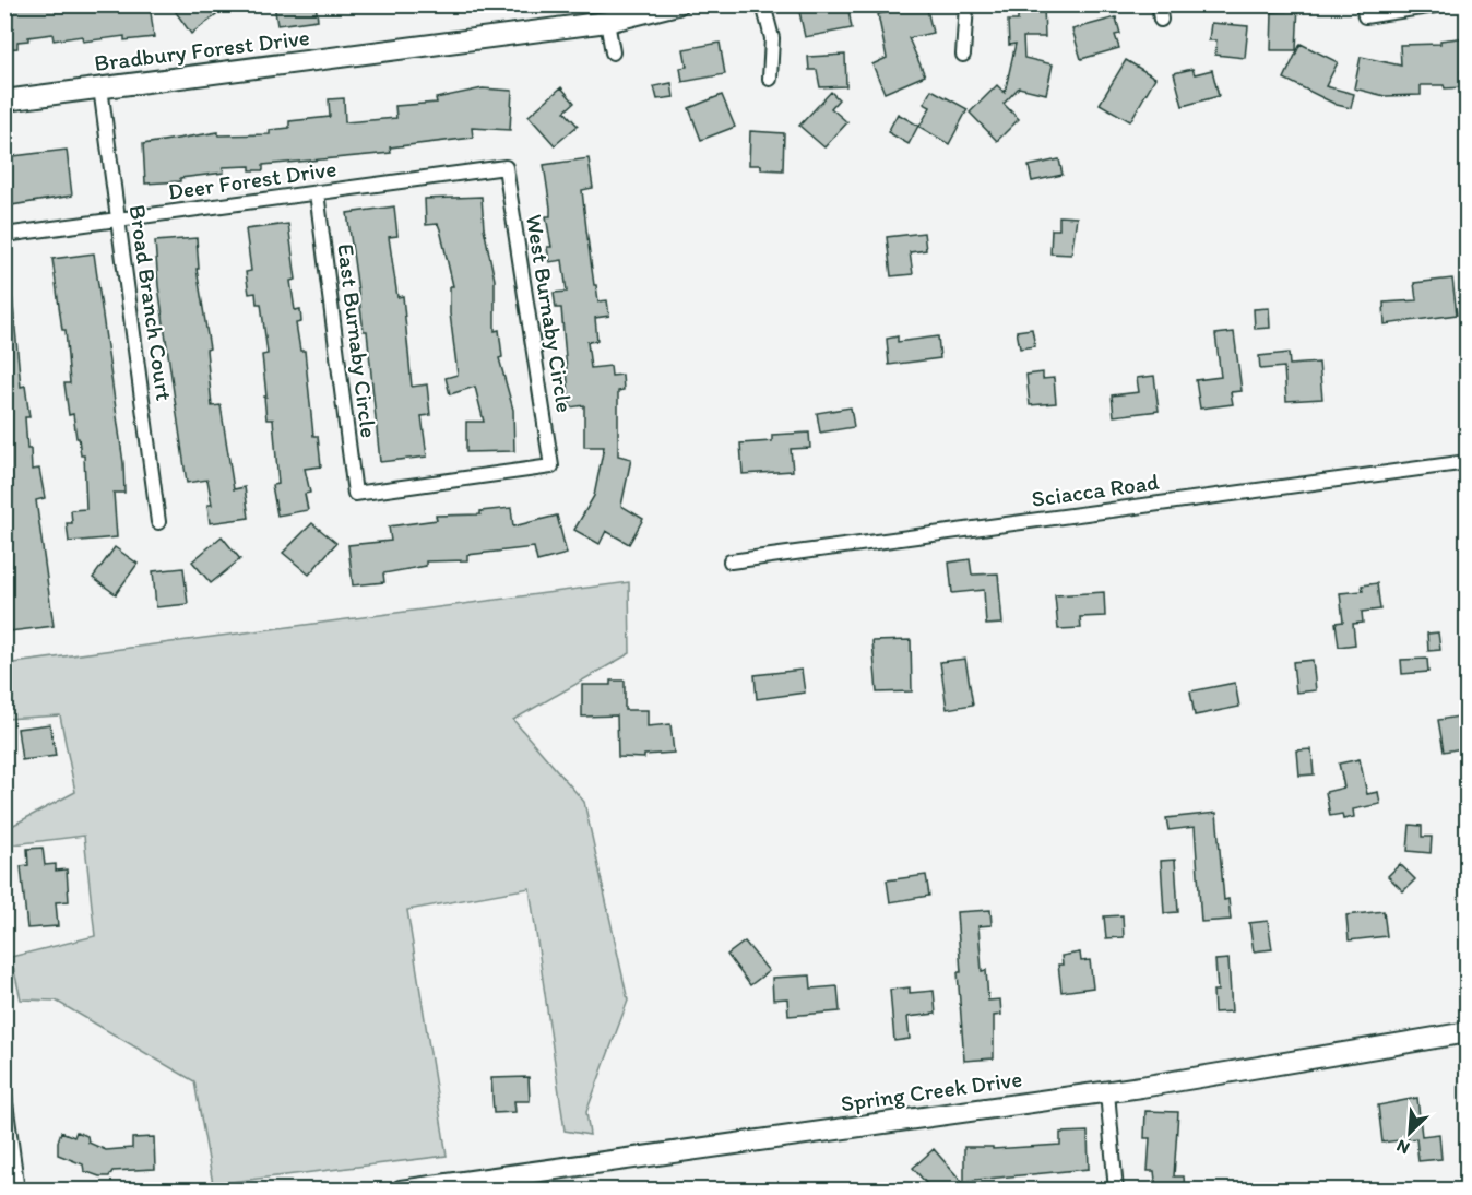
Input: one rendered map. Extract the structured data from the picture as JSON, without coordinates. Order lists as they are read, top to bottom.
{
  "streets": {
    "street": [
      "Bradbury Forest Drive",
      "Deer Forest Drive",
      "Broad Branch Court",
      "West Burnaby Circle",
      "East Burnaby Circle",
      "Sciacca Road",
      "Spring Creek Drive"
    ]
  },
  "crossings": [
    ["Bradbury Forest Drive", "Broad Branch Court"],
    ["Deer Forest Drive", "Broad Branch Court"],
    ["Deer Forest Drive", "West Burnaby Circle"],
    ["Deer Forest Drive", "East Burnaby Circle"],
    ["West Burnaby Circle", "East Burnaby Circle"]
  ],
  "north": "bottom left"
}
